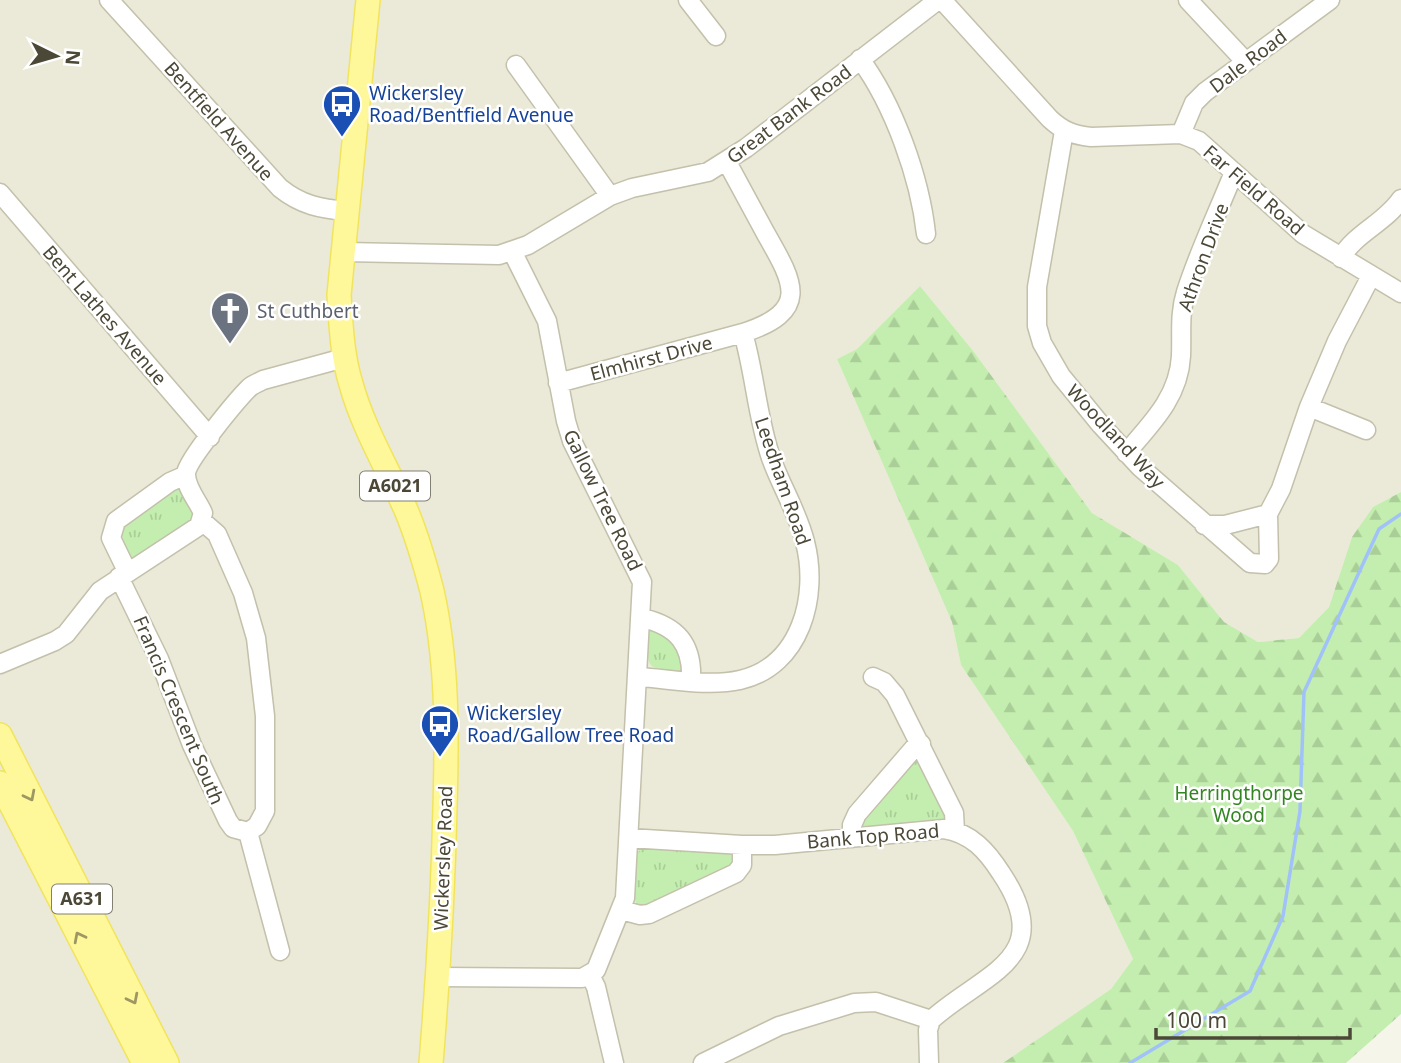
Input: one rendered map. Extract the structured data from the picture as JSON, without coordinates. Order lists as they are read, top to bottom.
{
  "streets": {
    "main road": ["A6021", "Wickersley Road", "A631"],
    "street": [
      "Dale Road",
      "Great Bank Road",
      "Bentfield Avenue",
      "Far Field Road",
      "Athron Drive",
      "Bent Lathes Avenue",
      "Elmhirst Drive",
      "Woodland Way",
      "Leedham Road",
      "Gallow Tree Road",
      "Francis Crescent South",
      "Bank Top Road"
    ]
  },
  "crossings": [
    ["Dale Road", "Far Field Road"],
    ["Great Bank Road", "Gallow Tree Road"],
    ["Great Bank Road", "Wickersley Road"],
    ["Bentfield Avenue", "Wickersley Road"],
    ["Far Field Road", "Athron Drive"],
    ["Far Field Road", "Woodland Way"],
    ["Athron Drive", "Woodland Way"],
    ["Elmhirst Drive", "Leedham Road"],
    ["Elmhirst Drive", "Gallow Tree Road"],
    ["Leedham Road", "Gallow Tree Road"],
    ["Gallow Tree Road", "Bank Top Road"]
  ],
  "parks": ["Herringthorpe Wood"],
  "places": {
    "bus stop": ["Wickersley Road/Bentfield Avenue", "Wickersley Road/Gallow Tree Road"],
    "church": ["St Cuthbert"]
  },
  "scale_bar": "100 m",
  "north": "right"
}
